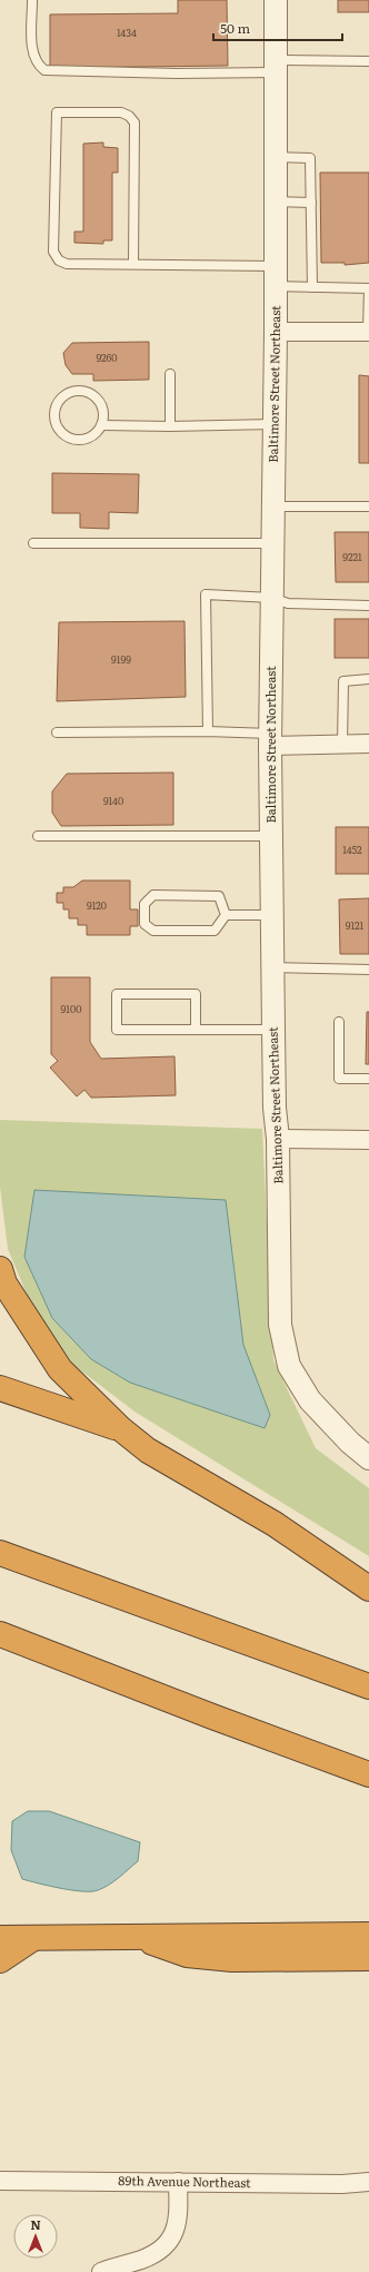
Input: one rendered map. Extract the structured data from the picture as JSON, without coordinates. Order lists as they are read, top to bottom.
{
  "streets": {
    "street": ["Baltimore Street Northeast", "89th Avenue Northeast"]
  },
  "house_numbers": [
    "1434",
    "9260",
    "9221",
    "9199",
    "9140",
    "1452",
    "9120",
    "9121",
    "9100"
  ],
  "scale_bar": "50 m",
  "north": "top"
}
